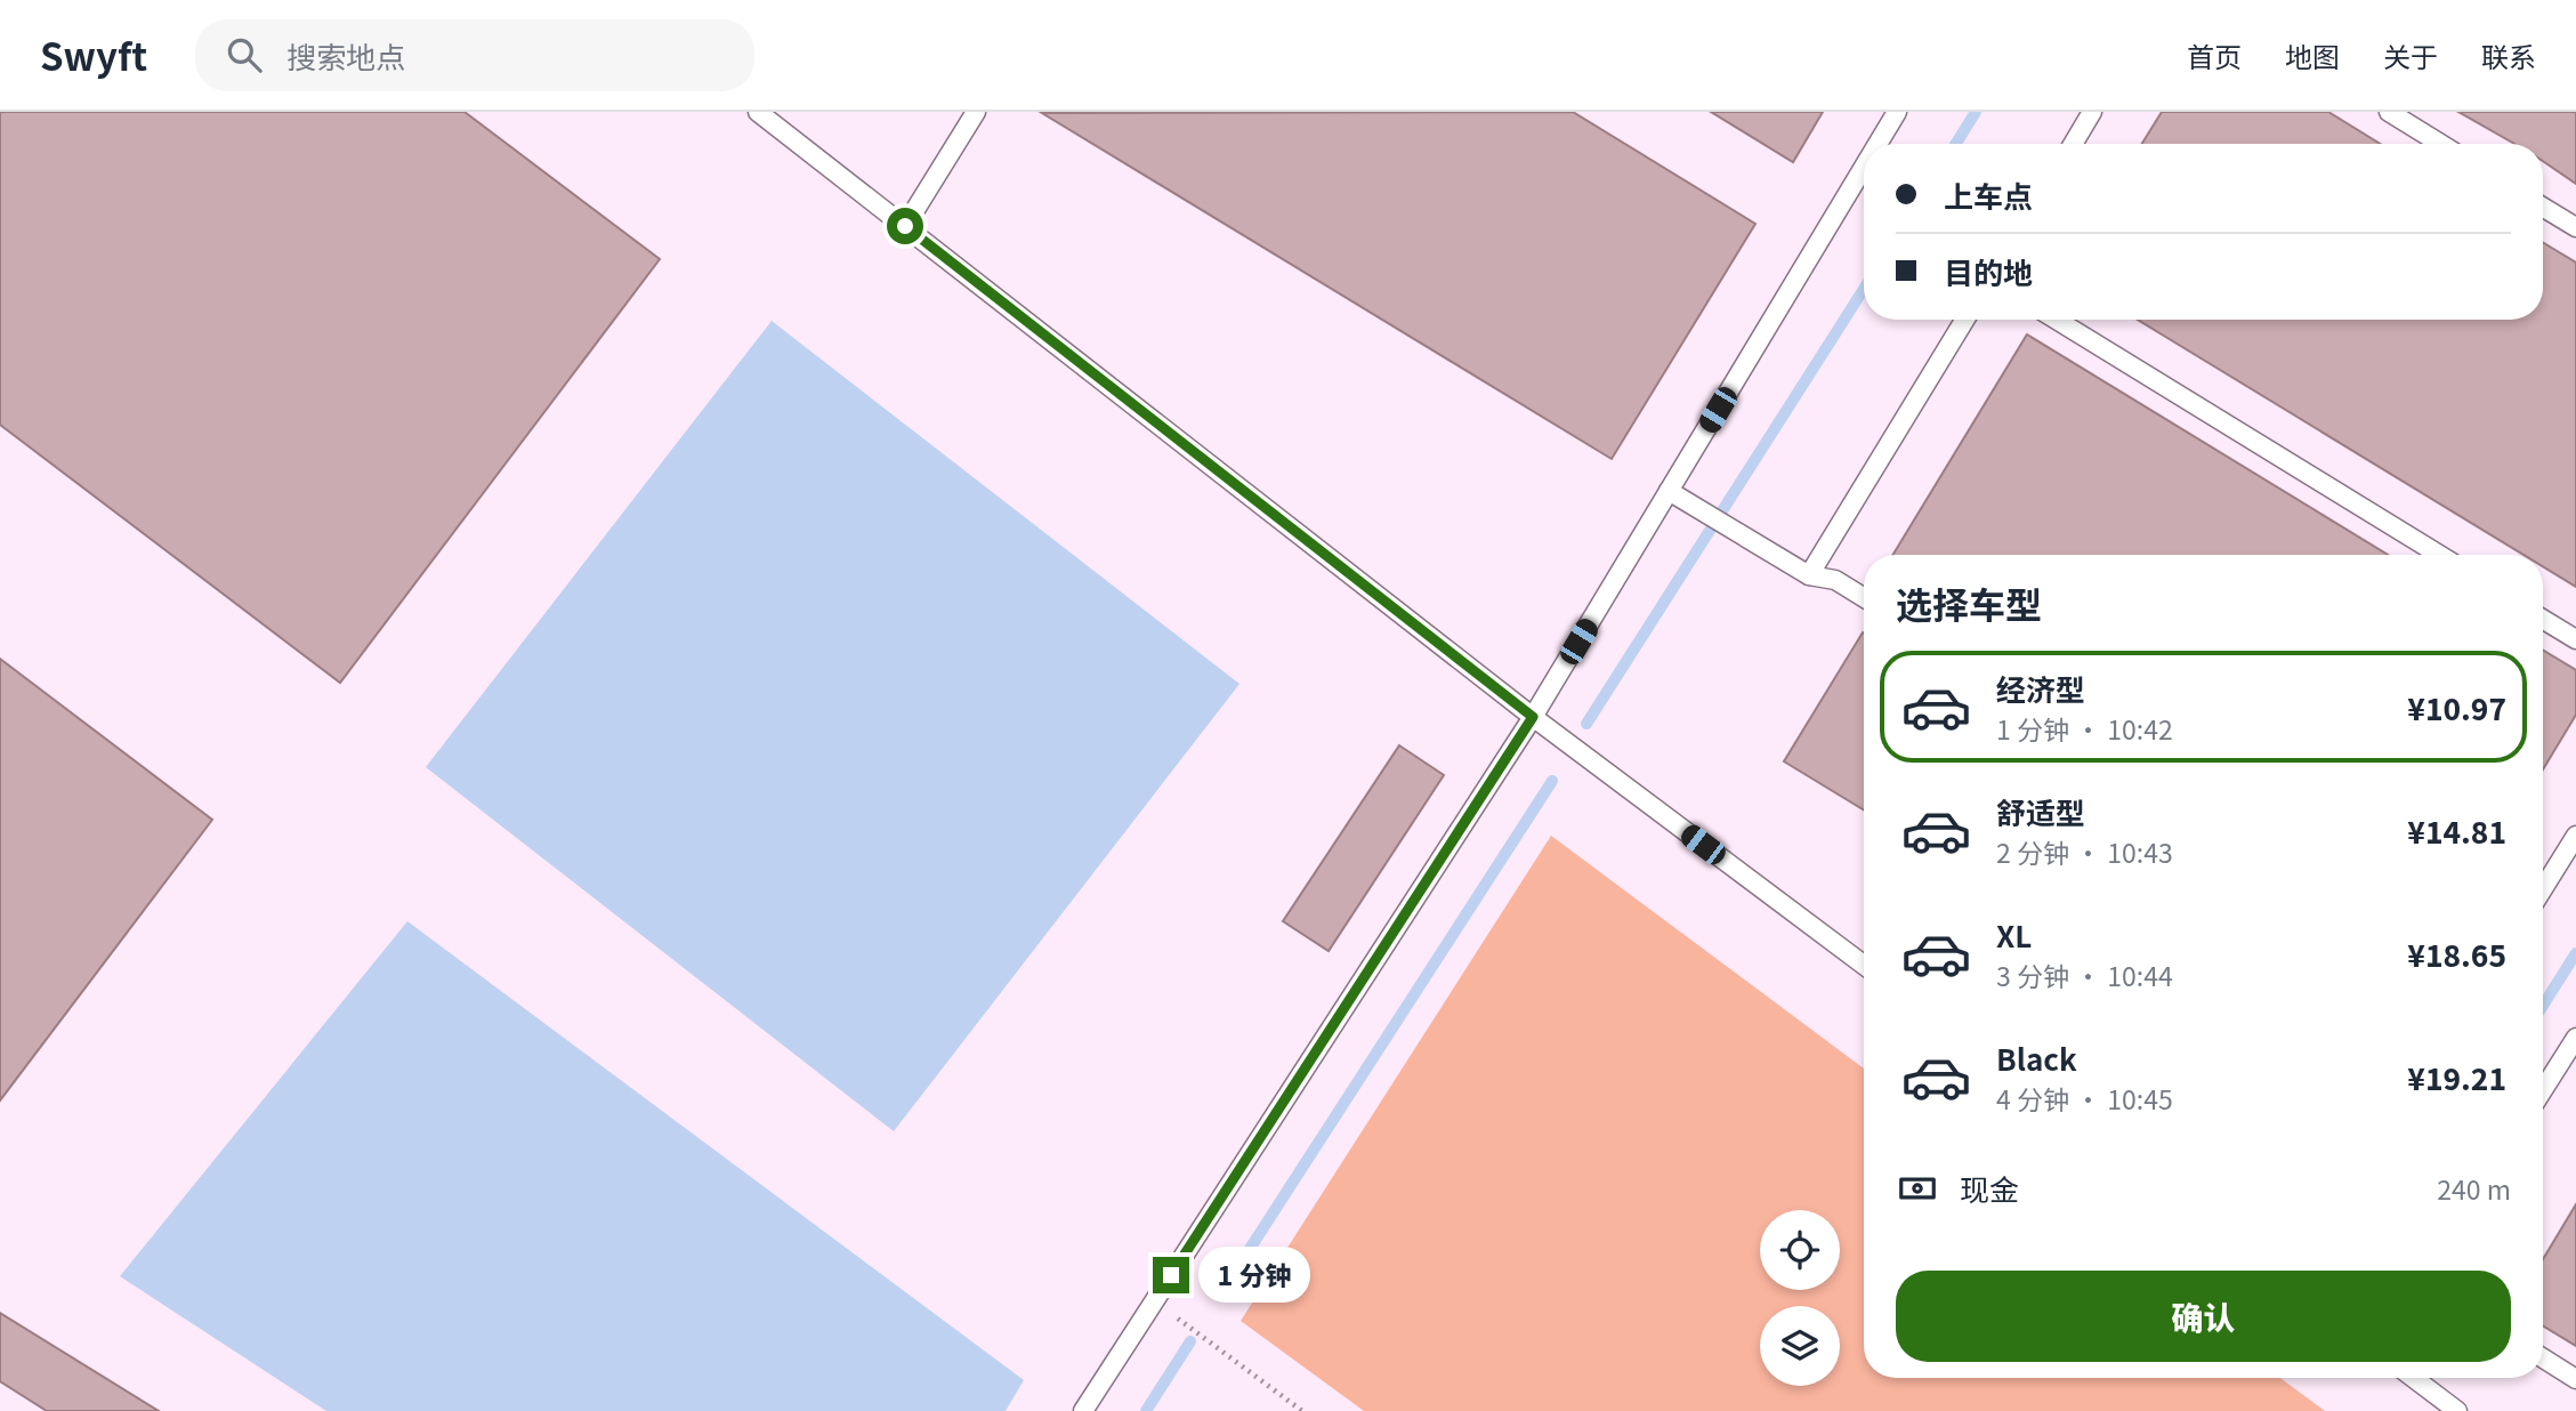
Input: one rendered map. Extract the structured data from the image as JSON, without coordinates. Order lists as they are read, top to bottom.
{
  "page": {
    "header": "Swyft",
    "search": "搜索地点",
    "nav": [
      "首页",
      "地图",
      "关于",
      "联系"
    ],
    "banner": ["上车点", "目的地"],
    "heading": "选择车型",
    "list": [
      {
        "name": "经济型",
        "note": "1 分钟 · 10:42",
        "value": "¥10.97"
      },
      {
        "name": "舒适型",
        "note": "2 分钟 · 10:43",
        "value": "¥14.81"
      },
      {
        "name": "XL",
        "note": "3 分钟 · 10:44",
        "value": "¥18.65"
      },
      {
        "name": "Black",
        "note": "4 分钟 · 10:45",
        "value": "¥19.21"
      }
    ],
    "pay": ["现金", "240 m"],
    "bubble": "1 分钟",
    "buttons": "确认"
  }
}
